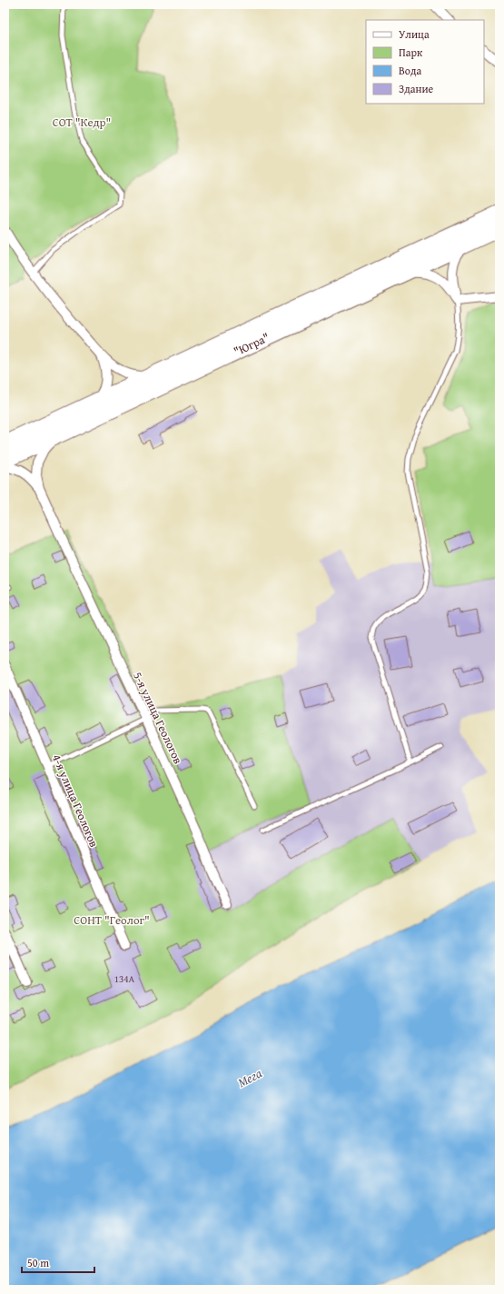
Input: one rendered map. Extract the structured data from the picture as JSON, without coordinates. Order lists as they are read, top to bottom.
{
  "streets": {
    "highway": ["\"Югра\""],
    "street": ["5-я улица Геологов", "4-я улица Геологов"]
  },
  "water": ["Мега"],
  "parks": ["СОТ \"Кедр\"", "СОНТ \"Геолог\""],
  "house_numbers": ["134А"],
  "legend": [
    "Улица",
    "Парк",
    "Вода",
    "Здание"
  ],
  "scale_bar": "50 m"
}
